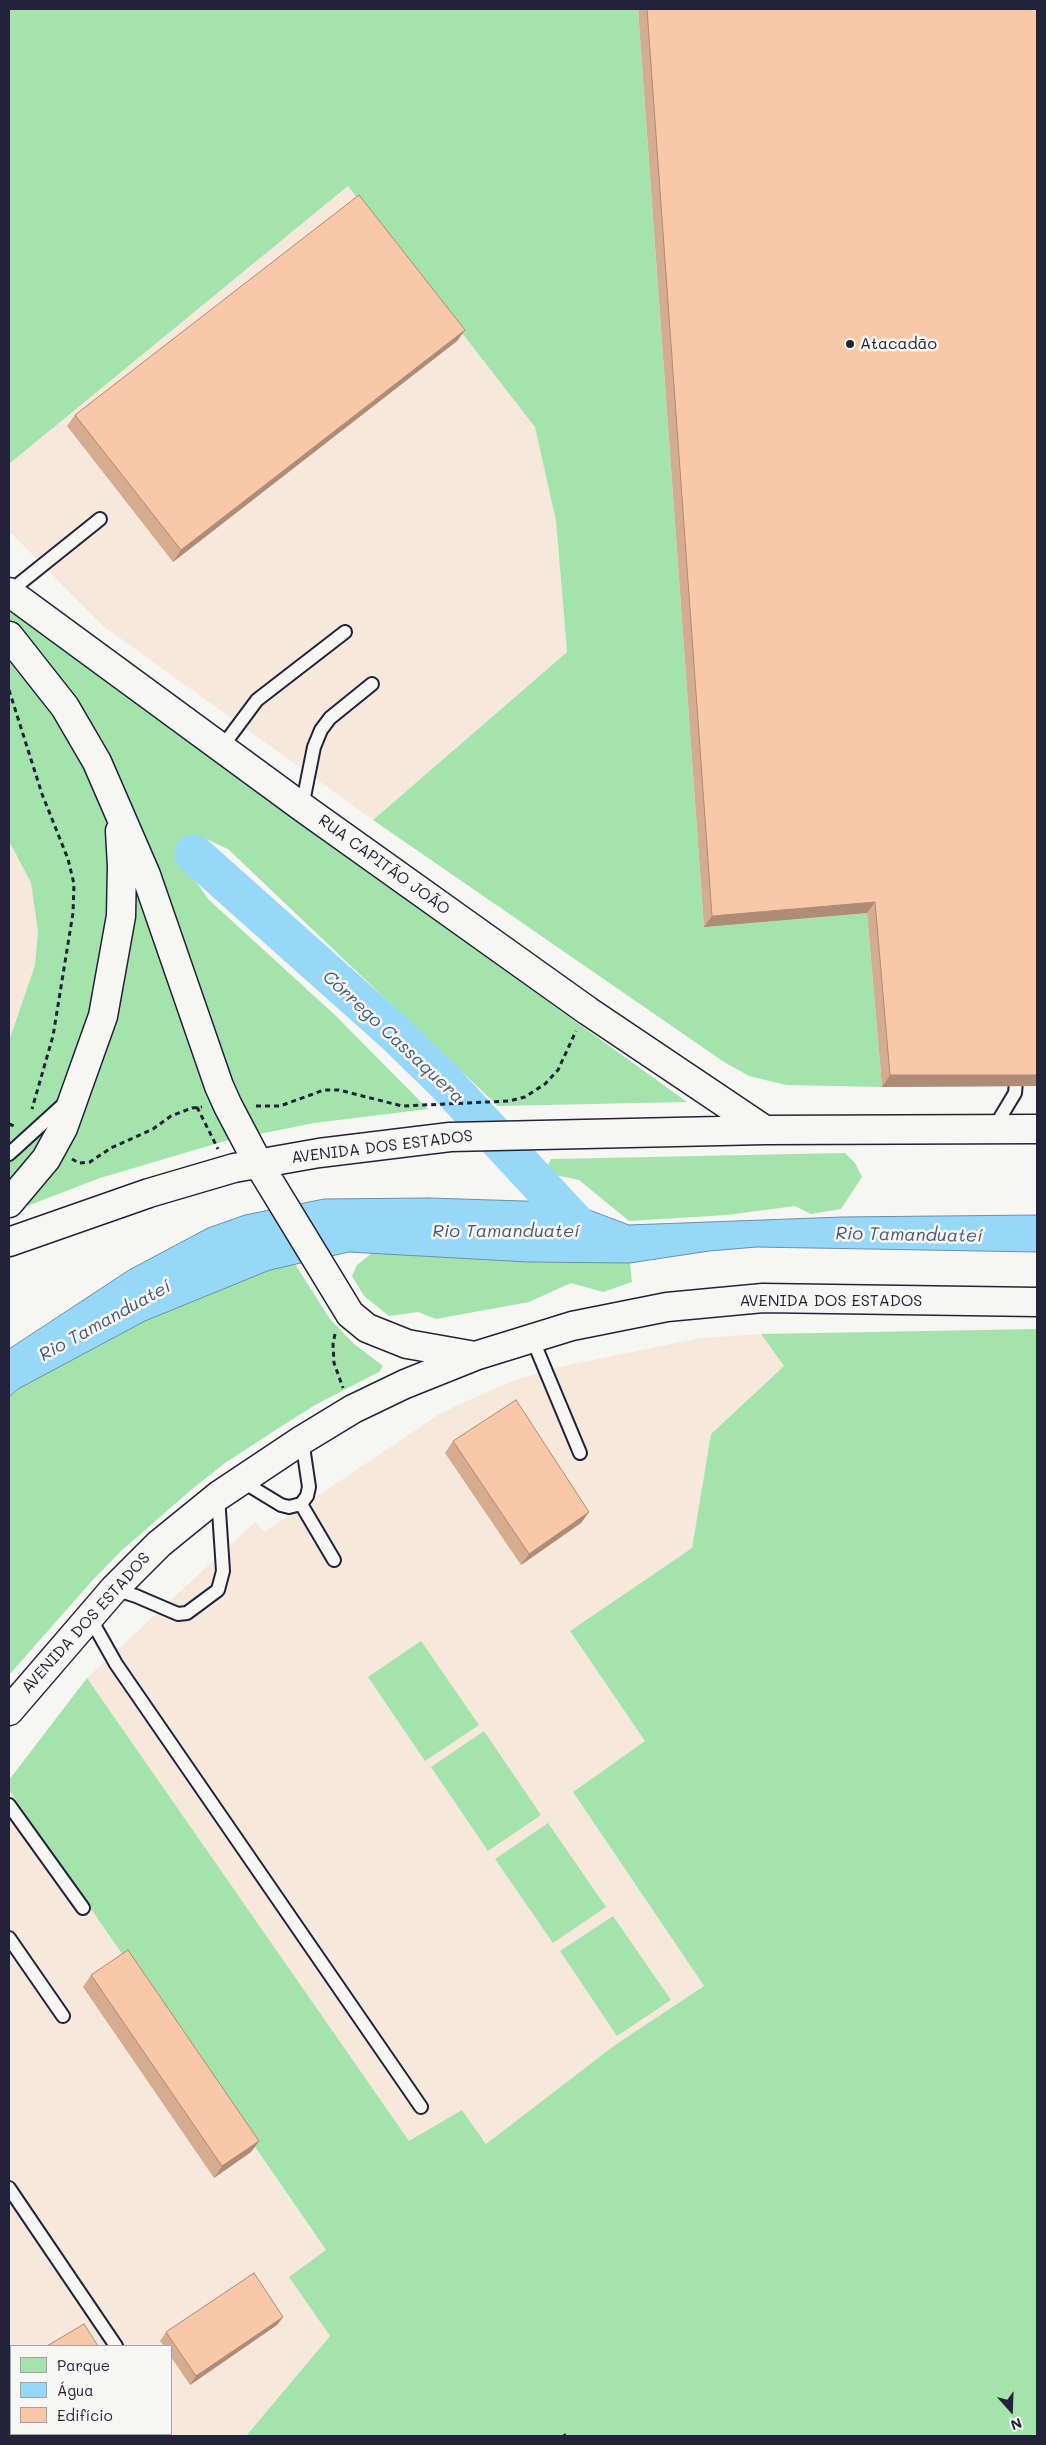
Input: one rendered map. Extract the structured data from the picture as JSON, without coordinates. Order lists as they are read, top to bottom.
{
  "streets": {
    "highway": ["RUA CAPITÃO JOÃO", "AVENIDA DOS ESTADOS"]
  },
  "crossings": [
    ["RUA CAPITÃO JOÃO", "AVENIDA DOS ESTADOS"]
  ],
  "water": ["Córrego Cassaquera", "Rio Tamanduateí"],
  "places": ["Atacadão"],
  "legend": ["Parque", "Água", "Edifício"],
  "north": "bottom"
}
